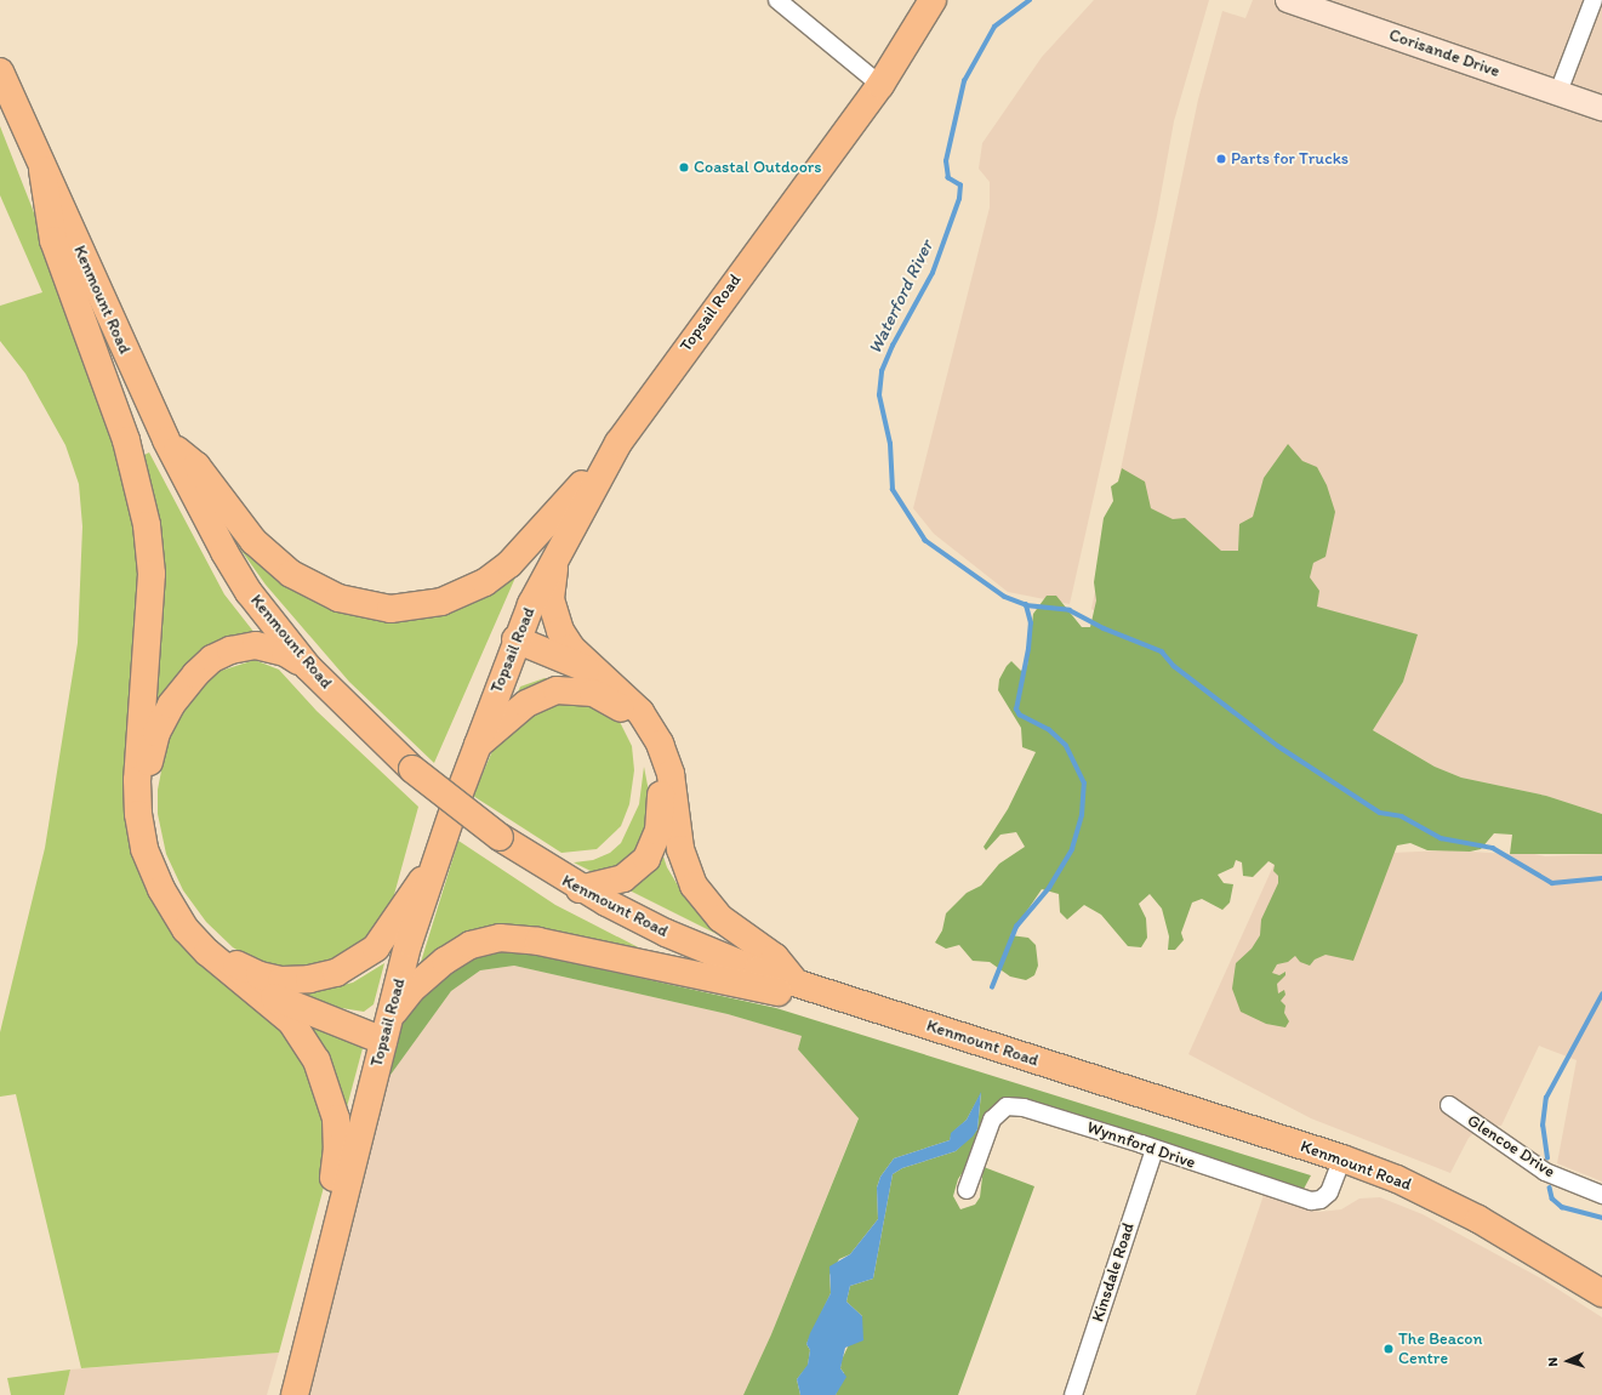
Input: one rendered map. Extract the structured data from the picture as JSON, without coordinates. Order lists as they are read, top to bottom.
{
  "streets": {
    "main road": ["Kenmount Road", "Topsail Road"],
    "street": [
      "Corisande Drive",
      "Wynnford Drive",
      "Glencoe Drive",
      "Kinsdale Road"
    ]
  },
  "crossings": [
    ["Kenmount Road", "Wynnford Drive"],
    ["Wynnford Drive", "Kinsdale Road"]
  ],
  "water": ["Waterford River"],
  "places": ["Parts for Trucks", "Coastal Outdoors", "The Beacon Centre"],
  "north": "left"
}
